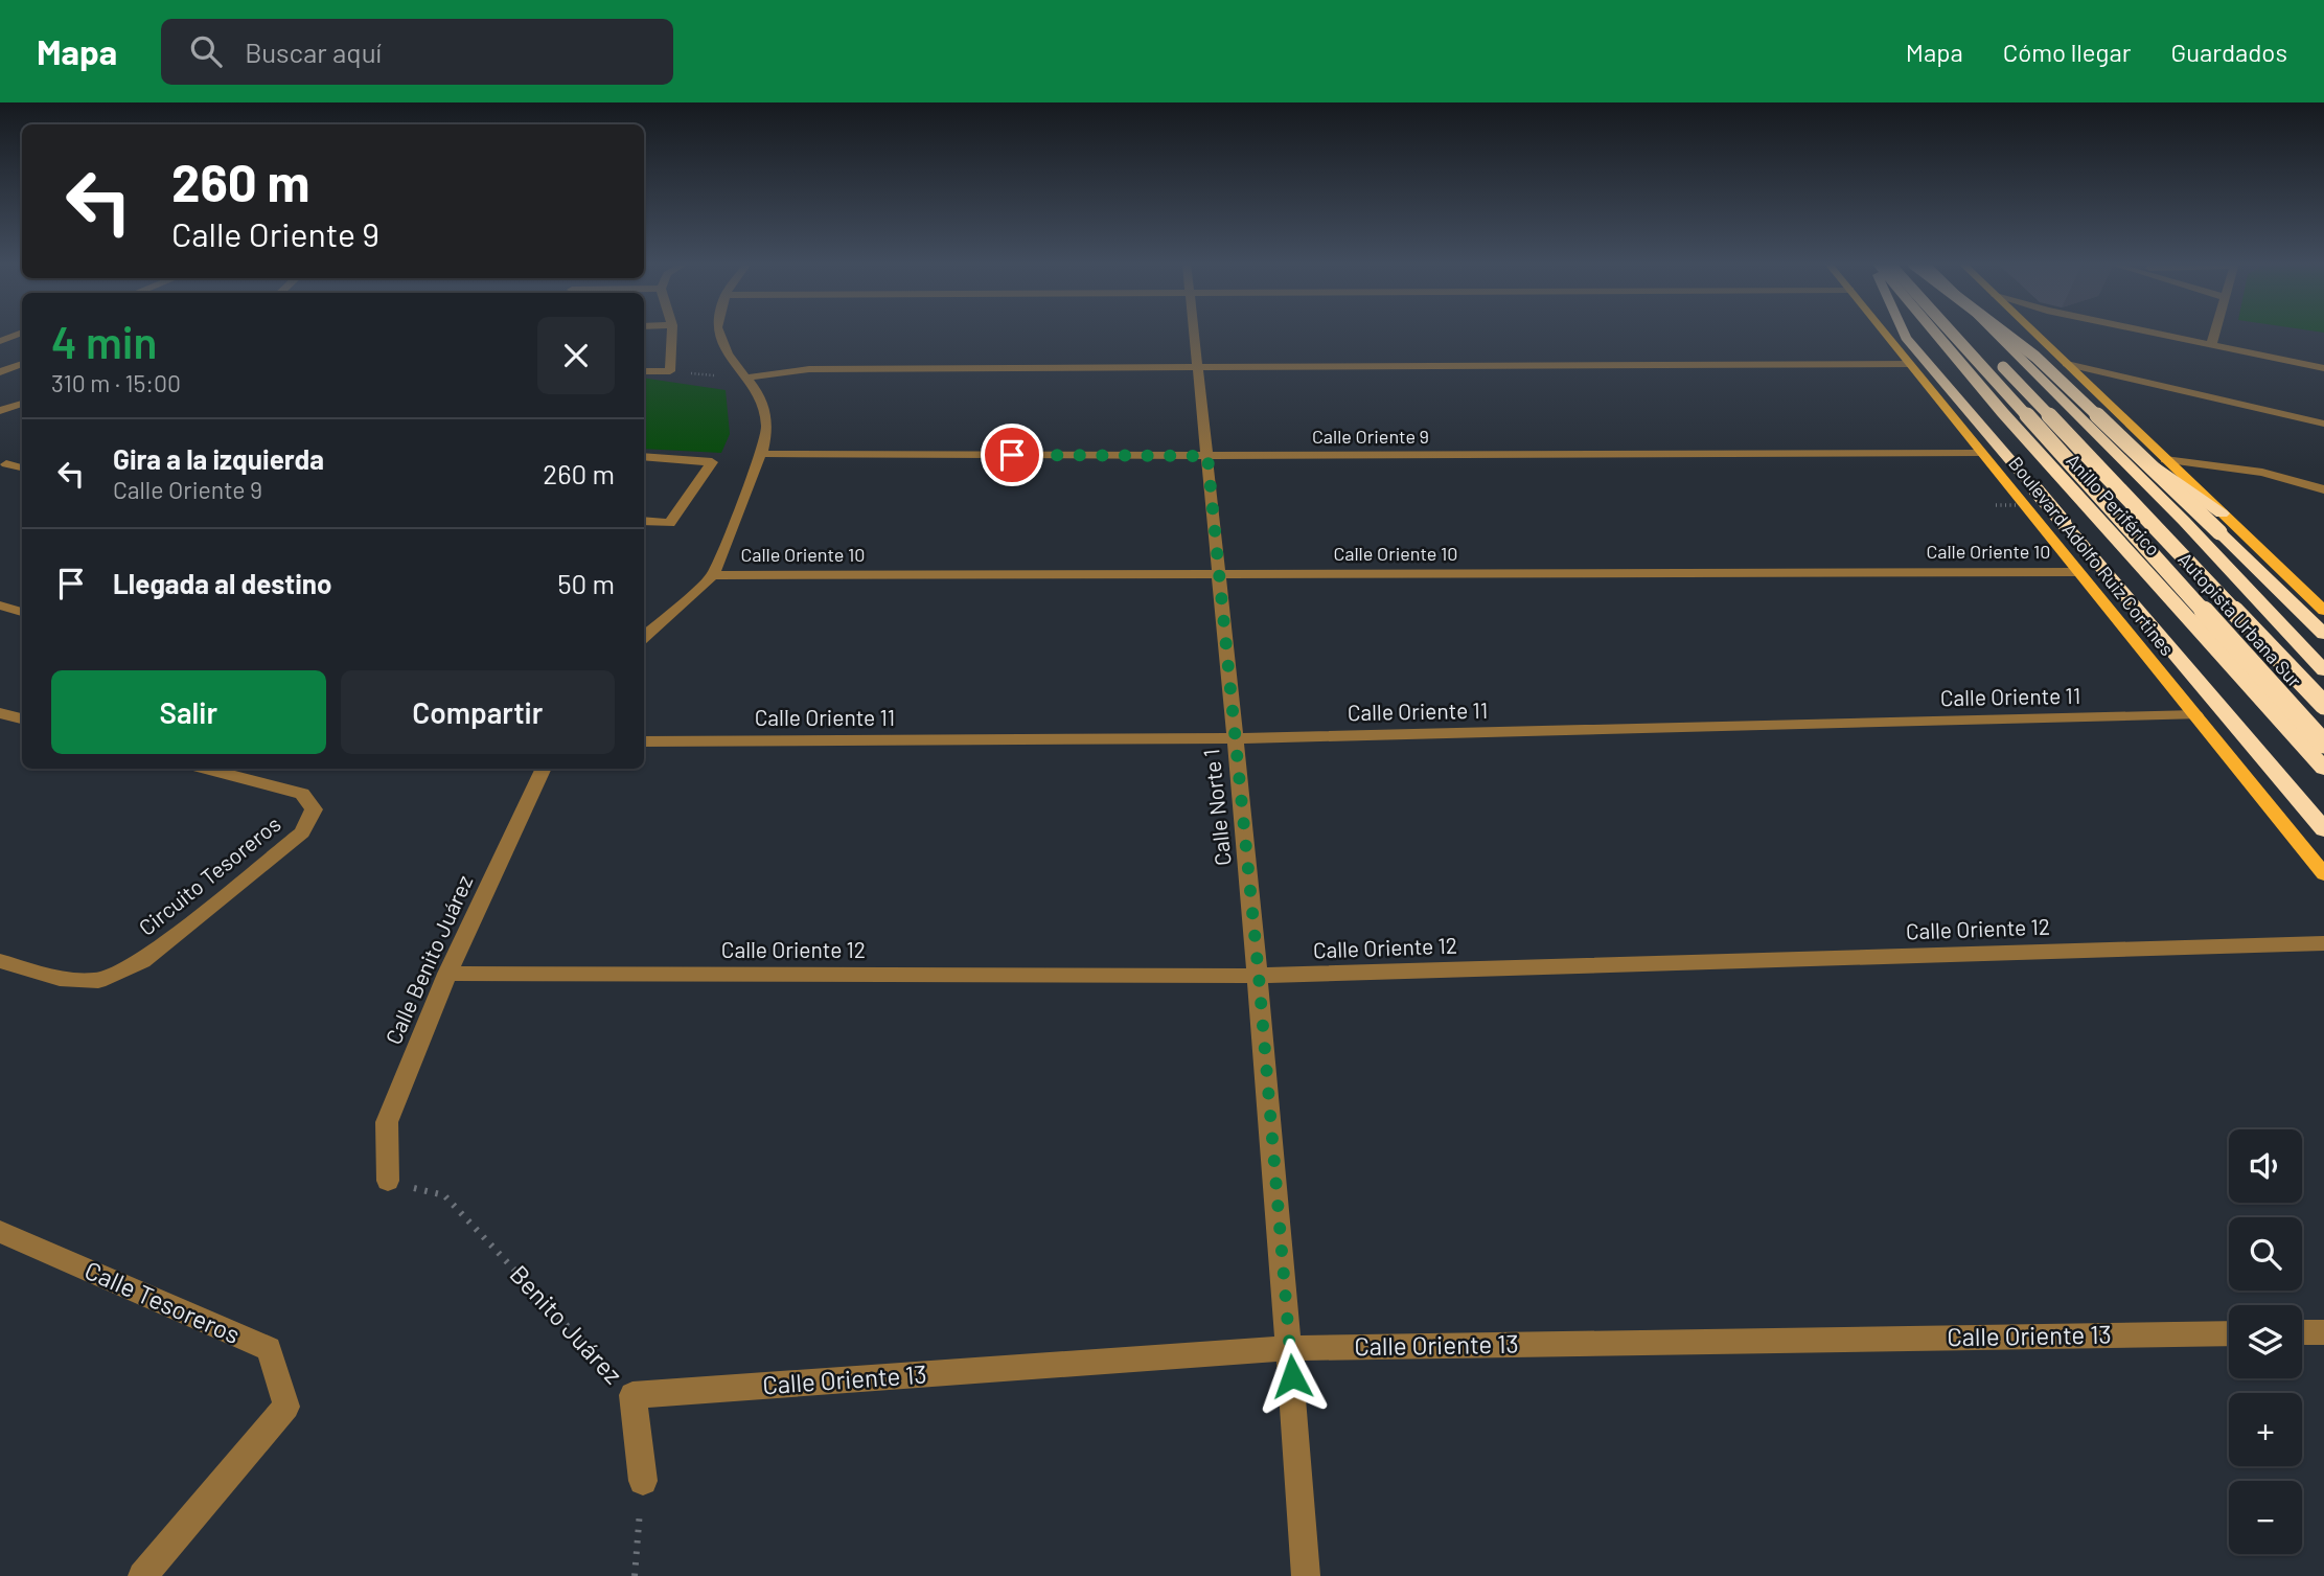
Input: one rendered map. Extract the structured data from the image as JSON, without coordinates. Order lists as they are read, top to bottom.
{
  "streets": {
    "highway": ["Anillo Periférico", "Autopista Urbana Sur"],
    "main road": ["Boulevard Adolfo Ruiz Cortines"],
    "street": [
      "Calle Oriente 9",
      "Calle Oriente 10",
      "Calle Oriente 11",
      "Calle Norte 1",
      "Circuito Tesoreros",
      "Calle Oriente 12",
      "Calle Benito Juárez",
      "Calle Tesoreros",
      "Benito Juárez",
      "Calle Oriente 13"
    ]
  },
  "crossings": [
    ["Calle Oriente 9", "Boulevard Adolfo Ruiz Cortines"],
    ["Calle Oriente 9", "Calle Norte 1"],
    ["Calle Oriente 10", "Boulevard Adolfo Ruiz Cortines"],
    ["Calle Oriente 10", "Calle Norte 1"],
    ["Boulevard Adolfo Ruiz Cortines", "Calle Oriente 11"],
    ["Calle Oriente 11", "Calle Norte 1"],
    ["Calle Norte 1", "Calle Oriente 12"],
    ["Calle Norte 1", "Calle Oriente 13"],
    ["Calle Oriente 12", "Calle Benito Juárez"],
    ["Calle Benito Juárez", "Benito Juárez"],
    ["Benito Juárez", "Calle Oriente 13"]
  ],
  "page": {
    "header": "Mapa",
    "search": "Buscar aquí",
    "nav": ["Mapa", "Cómo llegar", "Guardados"],
    "turn": ["260 m", "Calle Oriente 9"],
    "heading": ["4 min", "310 m · 15:00"],
    "list": [
      {
        "name": "Gira a la izquierda",
        "note": "Calle Oriente 9",
        "value": "260 m"
      },
      {
        "name": "Llegada al destino",
        "value": "50 m"
      }
    ],
    "buttons": ["Salir", "Compartir"],
    "map_buttons": ["+", "−"]
  }
}
